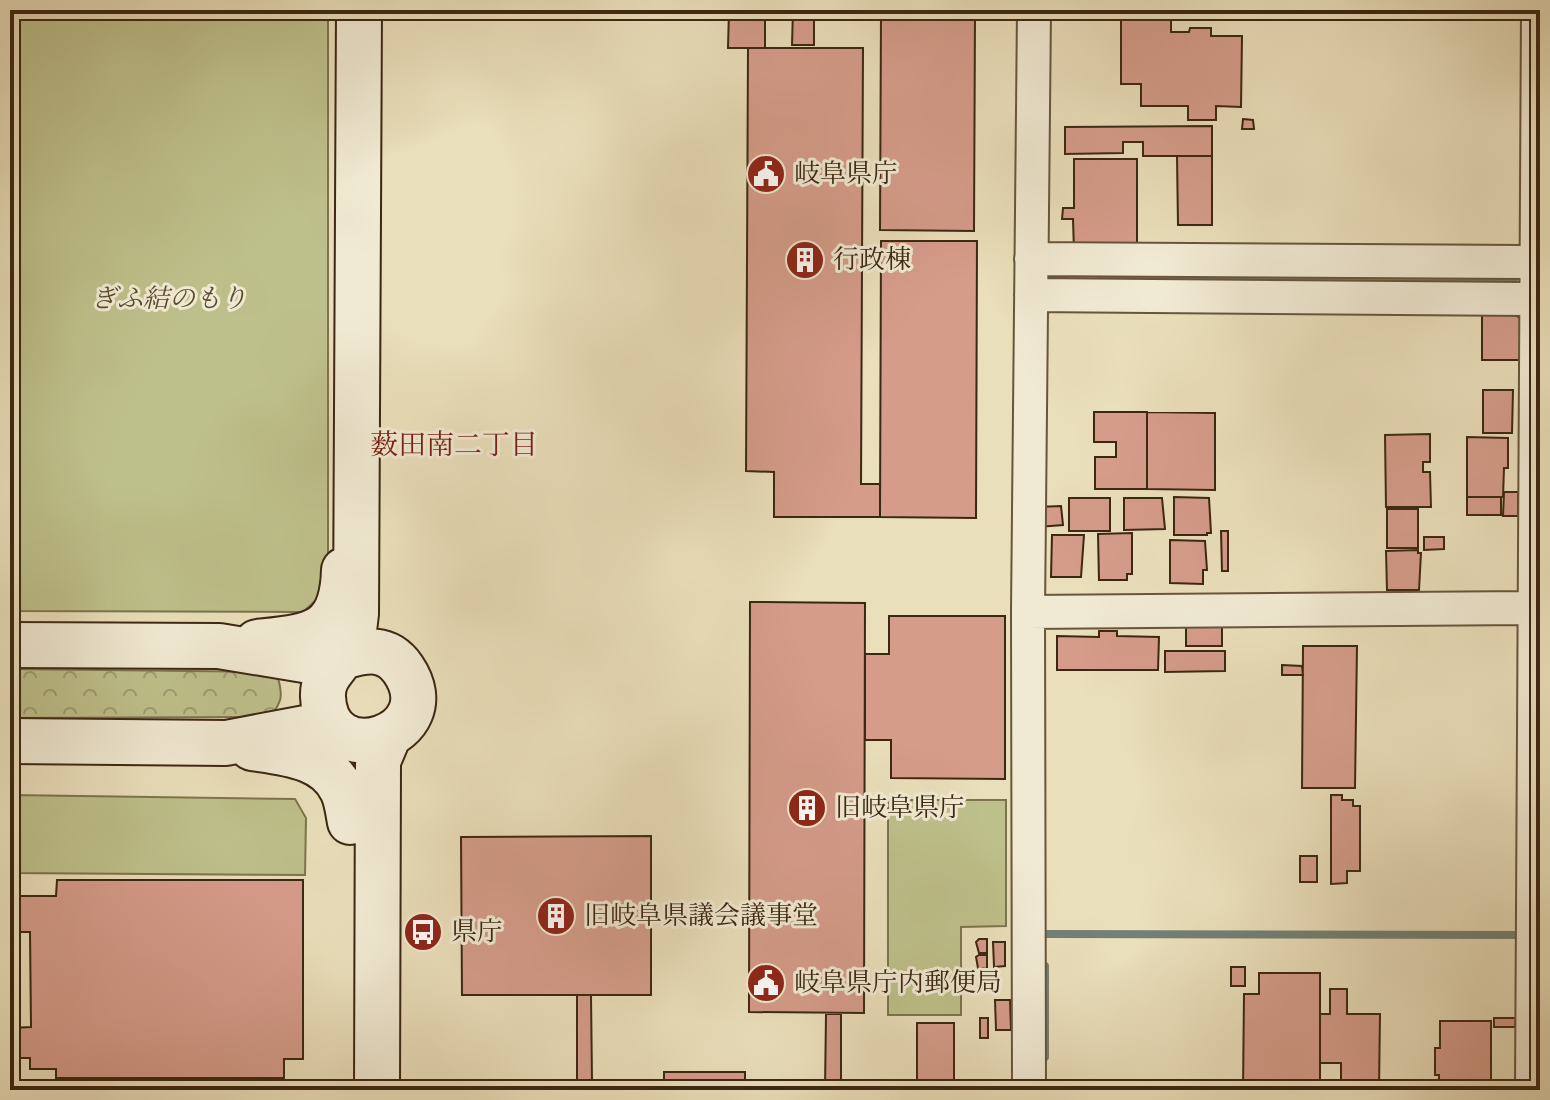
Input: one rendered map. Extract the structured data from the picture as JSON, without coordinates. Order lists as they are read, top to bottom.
{
  "districts": ["薮田南二丁目"],
  "parks": ["ぎふ結のもり"],
  "places": {
    "public building": ["岐阜県庁", "岐阜県庁内郵便局"],
    "building": ["行政棟", "旧岐阜県庁", "旧岐阜県議会議事堂"],
    "bus stop": ["県庁"]
  }
}
